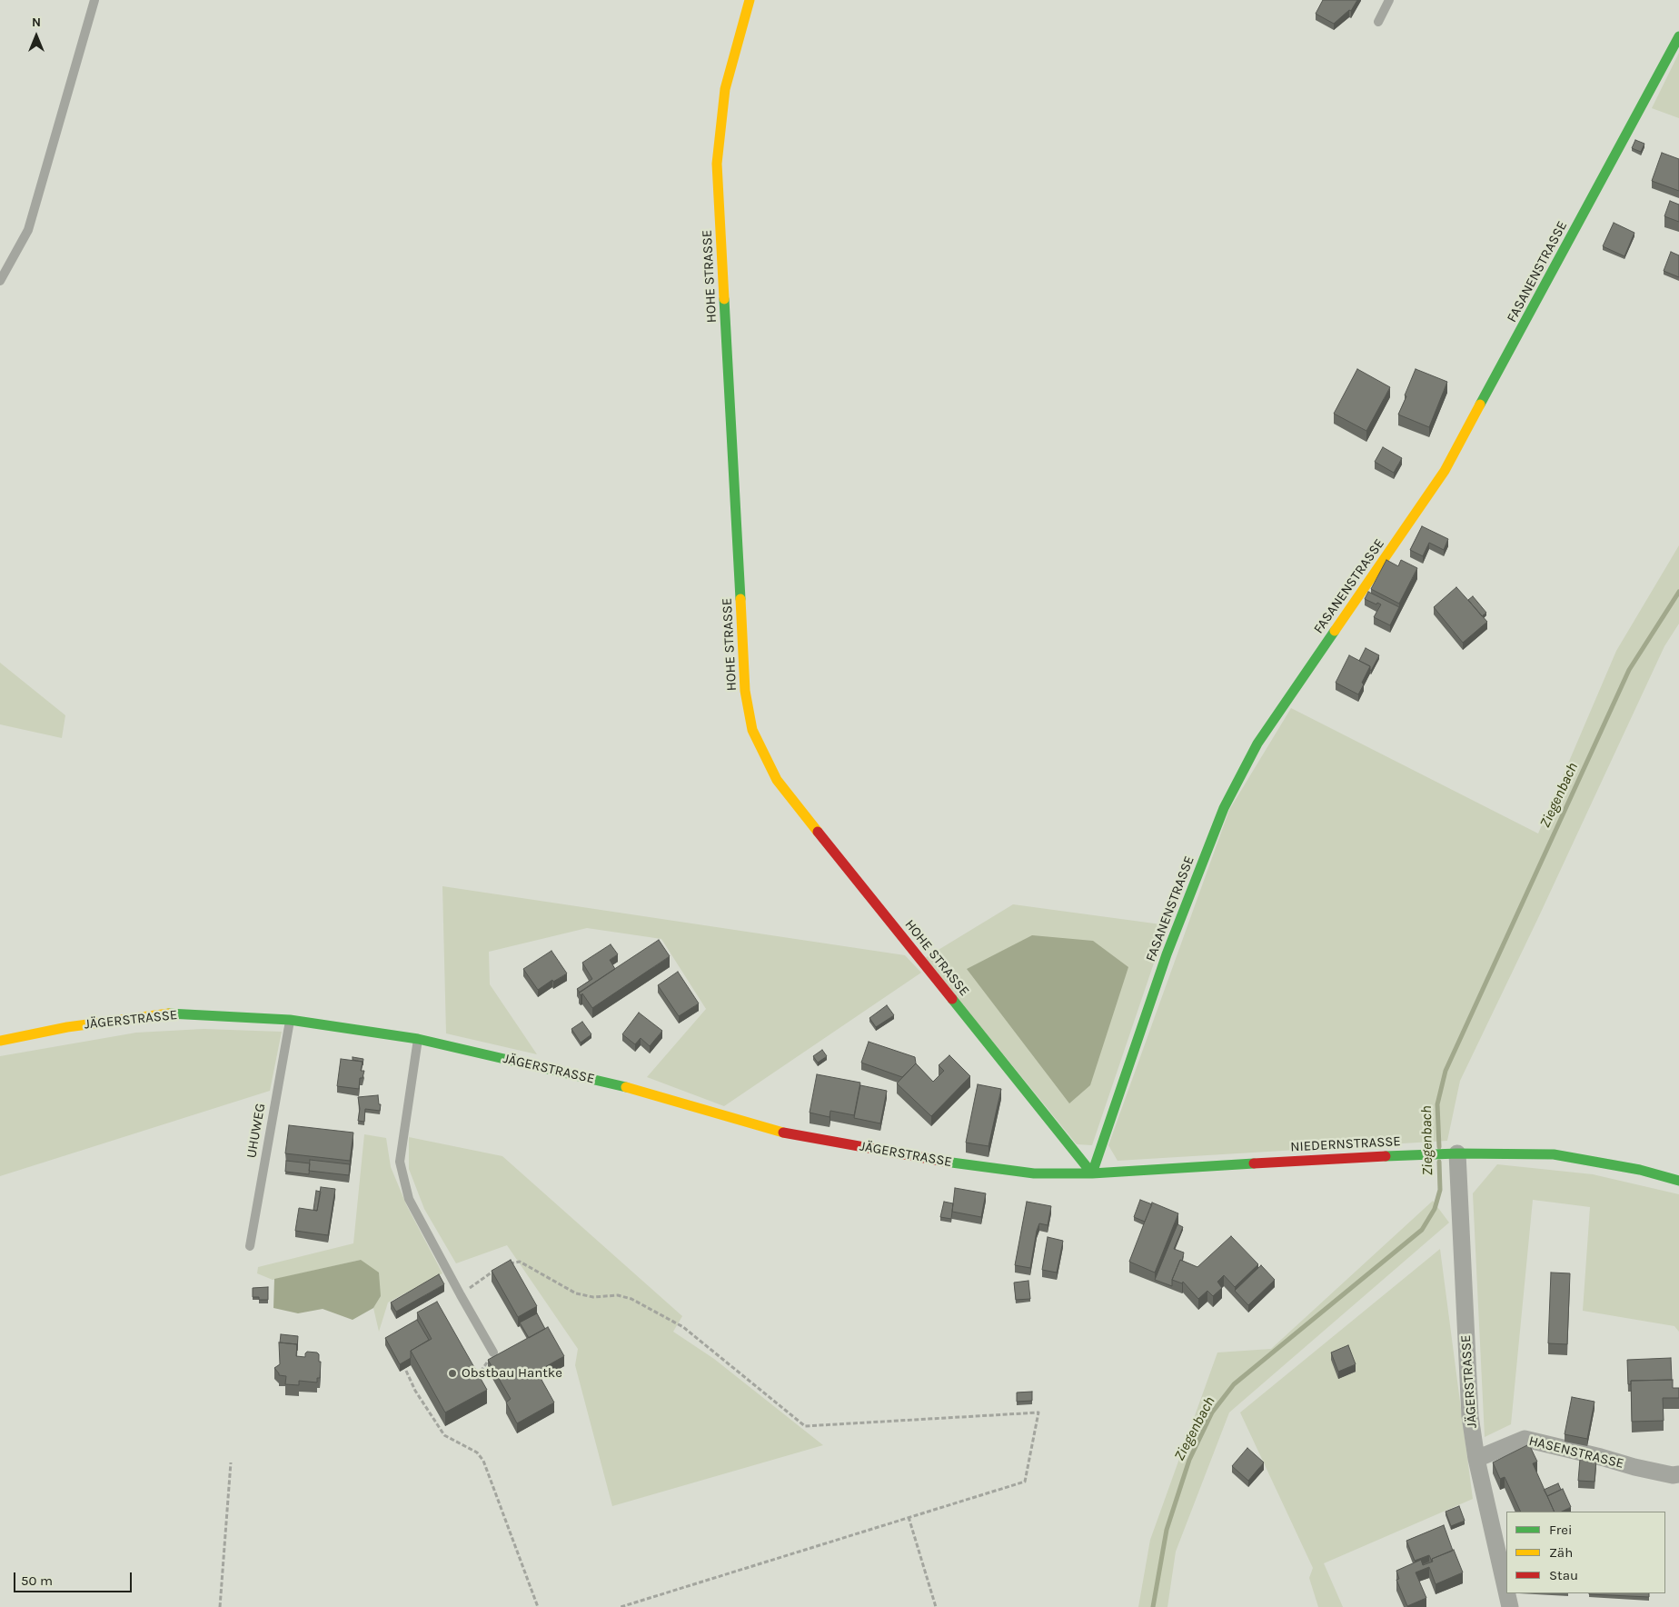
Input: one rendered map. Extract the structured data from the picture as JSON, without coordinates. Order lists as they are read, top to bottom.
{
  "streets": {
    "street": [
      "FASANENSTRASSE",
      "HOHE STRASSE",
      "JÄGERSTRASSE",
      "NIEDERNSTRASSE",
      "HASENSTRASSE"
    ],
    "lane": ["UHUWEG"]
  },
  "crossings": [
    ["FASANENSTRASSE", "HOHE STRASSE"],
    ["FASANENSTRASSE", "JÄGERSTRASSE"],
    ["FASANENSTRASSE", "NIEDERNSTRASSE"],
    ["HOHE STRASSE", "JÄGERSTRASSE"],
    ["HOHE STRASSE", "NIEDERNSTRASSE"],
    ["JÄGERSTRASSE", "UHUWEG"],
    ["JÄGERSTRASSE", "NIEDERNSTRASSE"],
    ["JÄGERSTRASSE", "HASENSTRASSE"]
  ],
  "water": ["Ziegenbach"],
  "places": ["Obstbau Hantke"],
  "legend": ["Frei", "Zäh", "Stau"],
  "scale_bar": "50 m",
  "north": "top"
}
